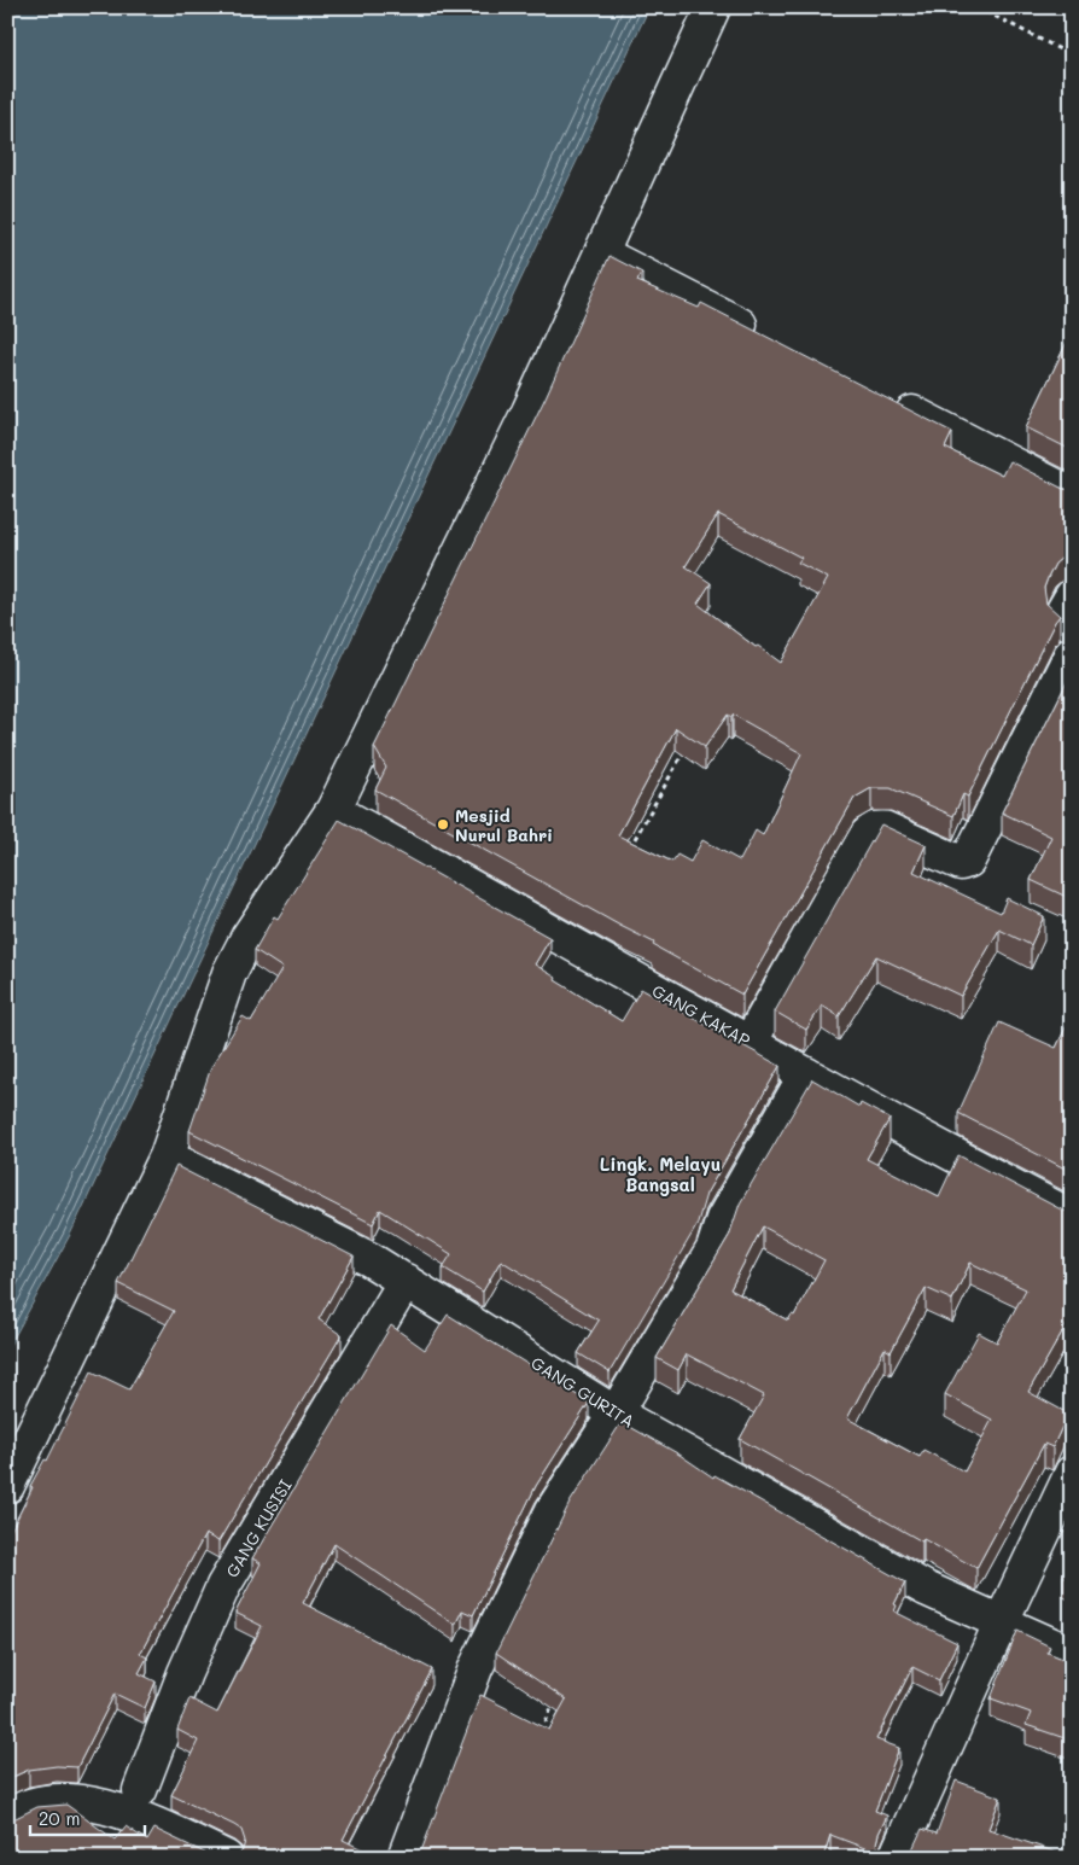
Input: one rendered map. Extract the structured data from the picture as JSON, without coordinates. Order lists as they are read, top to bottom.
{
  "streets": {
    "street": ["GANG KAKAP", "GANG GURITA", "GANG KUSISI"]
  },
  "crossings": [
    ["GANG GURITA", "GANG KUSISI"]
  ],
  "districts": ["Lingk. Melayu Bangsal"],
  "places": ["Mesjid Nurul Bahri"],
  "scale_bar": "20 m"
}
